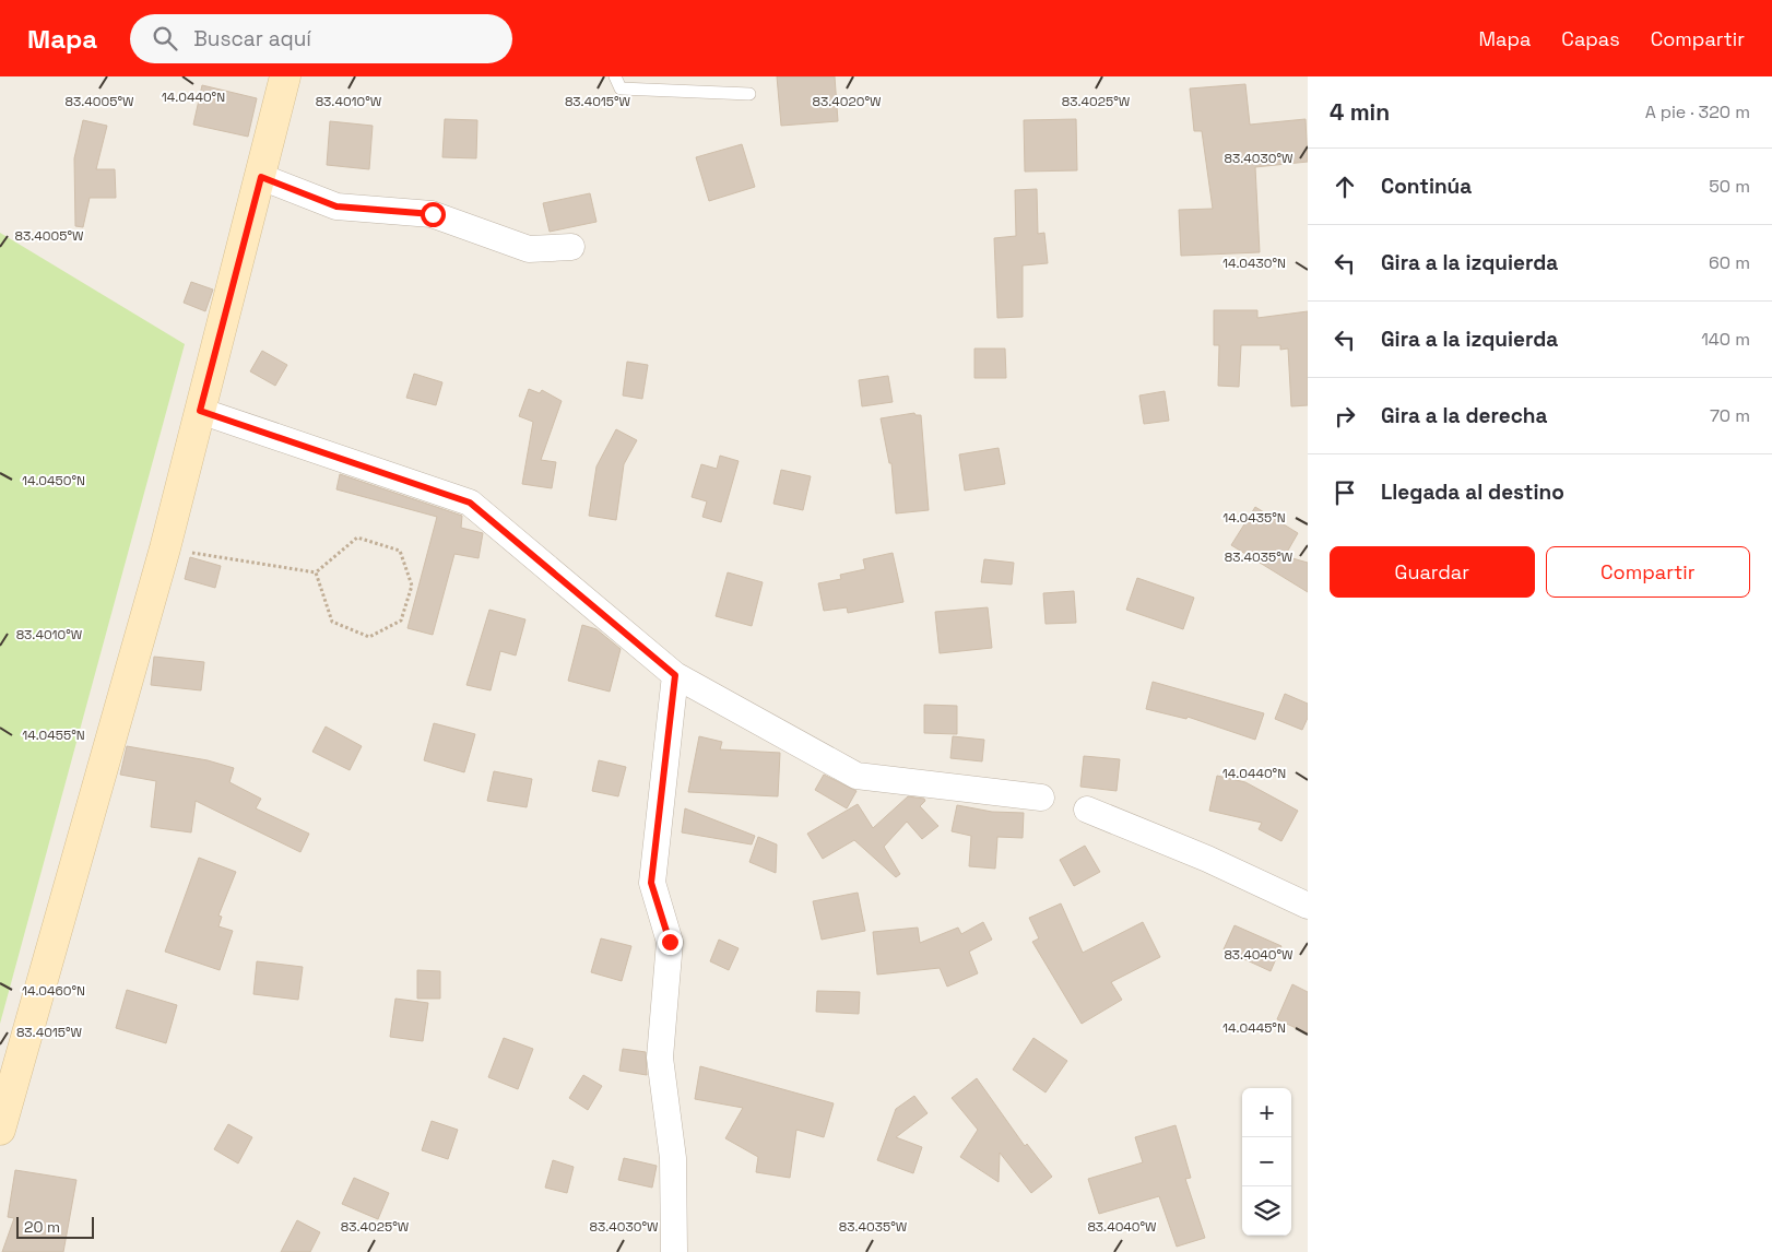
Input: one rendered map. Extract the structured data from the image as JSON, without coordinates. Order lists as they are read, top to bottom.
{
  "scale_bar": "20 m",
  "page": {
    "header": "Mapa",
    "search": "Buscar aquí",
    "nav": ["Mapa", "Capas", "Compartir"],
    "heading": ["4 min", "A pie · 320 m"],
    "list": [
      ["Continúa", "50 m"],
      ["Gira a la izquierda", "60 m"],
      ["Gira a la izquierda", "140 m"],
      ["Gira a la derecha", "70 m"],
      "Llegada al destino"
    ],
    "buttons": ["Guardar", "Compartir"],
    "map_buttons": ["+", "−"],
    "scale": "20 m"
  },
  "coordinates": [
    "14.0440°N",
    "83.4005°W",
    "83.4010°W",
    "83.4015°W",
    "83.4020°W",
    "83.4025°W",
    "83.4030°W",
    "14.0430°N",
    "14.0450°N",
    "14.0435°N",
    "83.4035°W",
    "14.0455°N",
    "83.4040°W",
    "14.0460°N",
    "14.0445°N"
  ]
}
